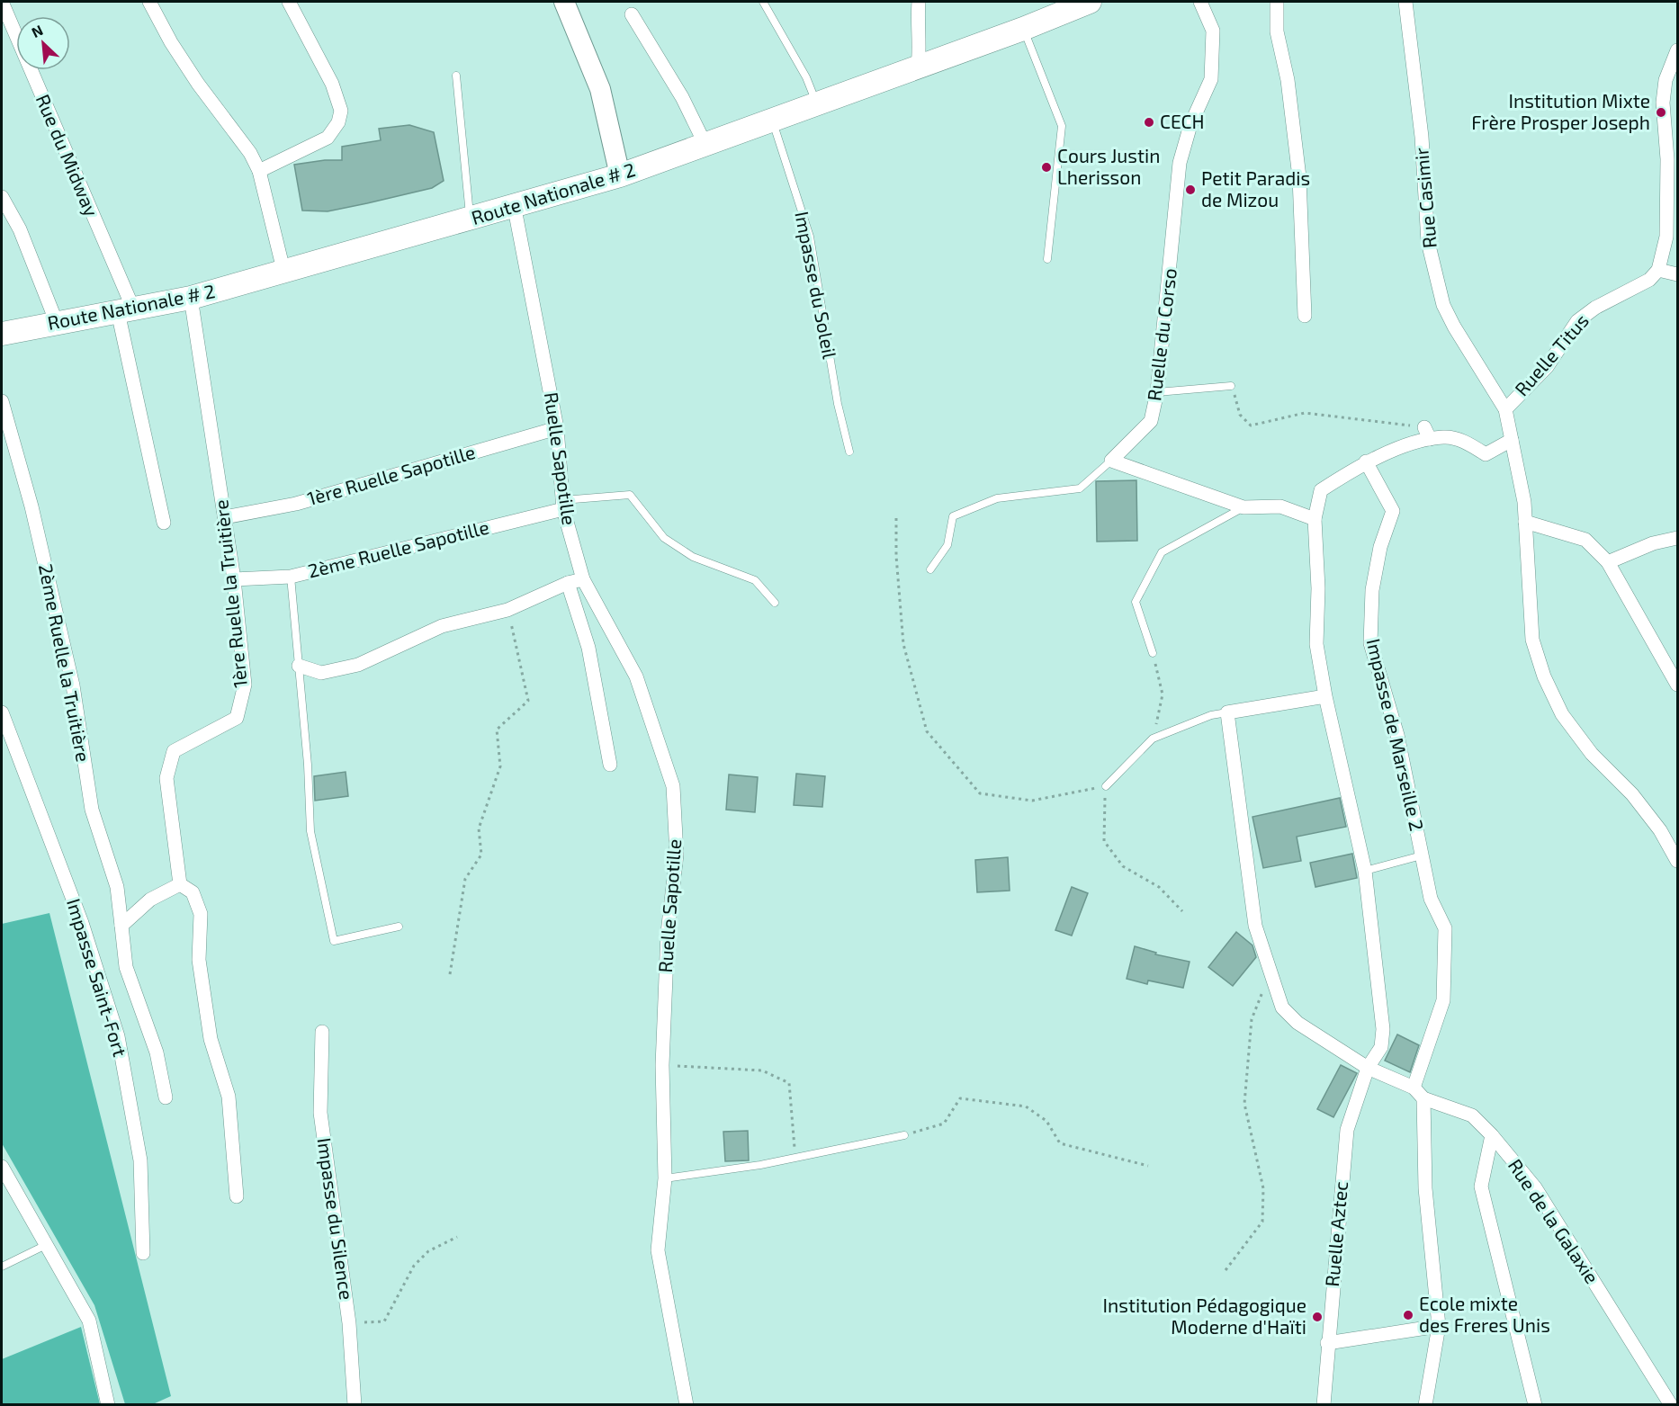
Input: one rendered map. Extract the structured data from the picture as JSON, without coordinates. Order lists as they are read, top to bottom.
{
  "streets": {
    "main road": ["Route Nationale # 2"],
    "street": [
      "Rue du Midway",
      "Rue Casimir",
      "Ruelle du Corso",
      "Ruelle Titus",
      "Ruelle Sapotille",
      "1ère Ruelle Sapotille",
      "2ème Ruelle Sapotille",
      "1ère Ruelle la Truitière",
      "2ème Ruelle la Truitière",
      "Impasse de Marseille 2",
      "Impasse Saint-Fort",
      "Impasse du Silence",
      "Rue de la Galaxie",
      "Ruelle Aztec"
    ],
    "lane": ["Impasse du Soleil"]
  },
  "crossings": [
    ["Rue du Midway", "Route Nationale # 2"],
    ["Route Nationale # 2", "Impasse du Soleil"],
    ["Route Nationale # 2", "Ruelle Sapotille"],
    ["Route Nationale # 2", "1ère Ruelle la Truitière"],
    ["Rue Casimir", "Ruelle Titus"],
    ["Ruelle Sapotille", "1ère Ruelle Sapotille"],
    ["Ruelle Sapotille", "2ème Ruelle Sapotille"],
    ["1ère Ruelle Sapotille", "1ère Ruelle la Truitière"],
    ["2ème Ruelle Sapotille", "1ère Ruelle la Truitière"],
    ["Impasse de Marseille 2", "Rue de la Galaxie"],
    ["Impasse de Marseille 2", "Ruelle Aztec"],
    ["Rue de la Galaxie", "Ruelle Aztec"]
  ],
  "places": [
    "Institution Mixte Frère Prosper Joseph",
    "CECH",
    "Cours Justin Lherisson",
    "Petit Paradis de Mizou",
    "Ecole mixte des Freres Unis",
    "Institution Pédagogique Moderne d'Haïti"
  ],
  "north": "top left"
}
